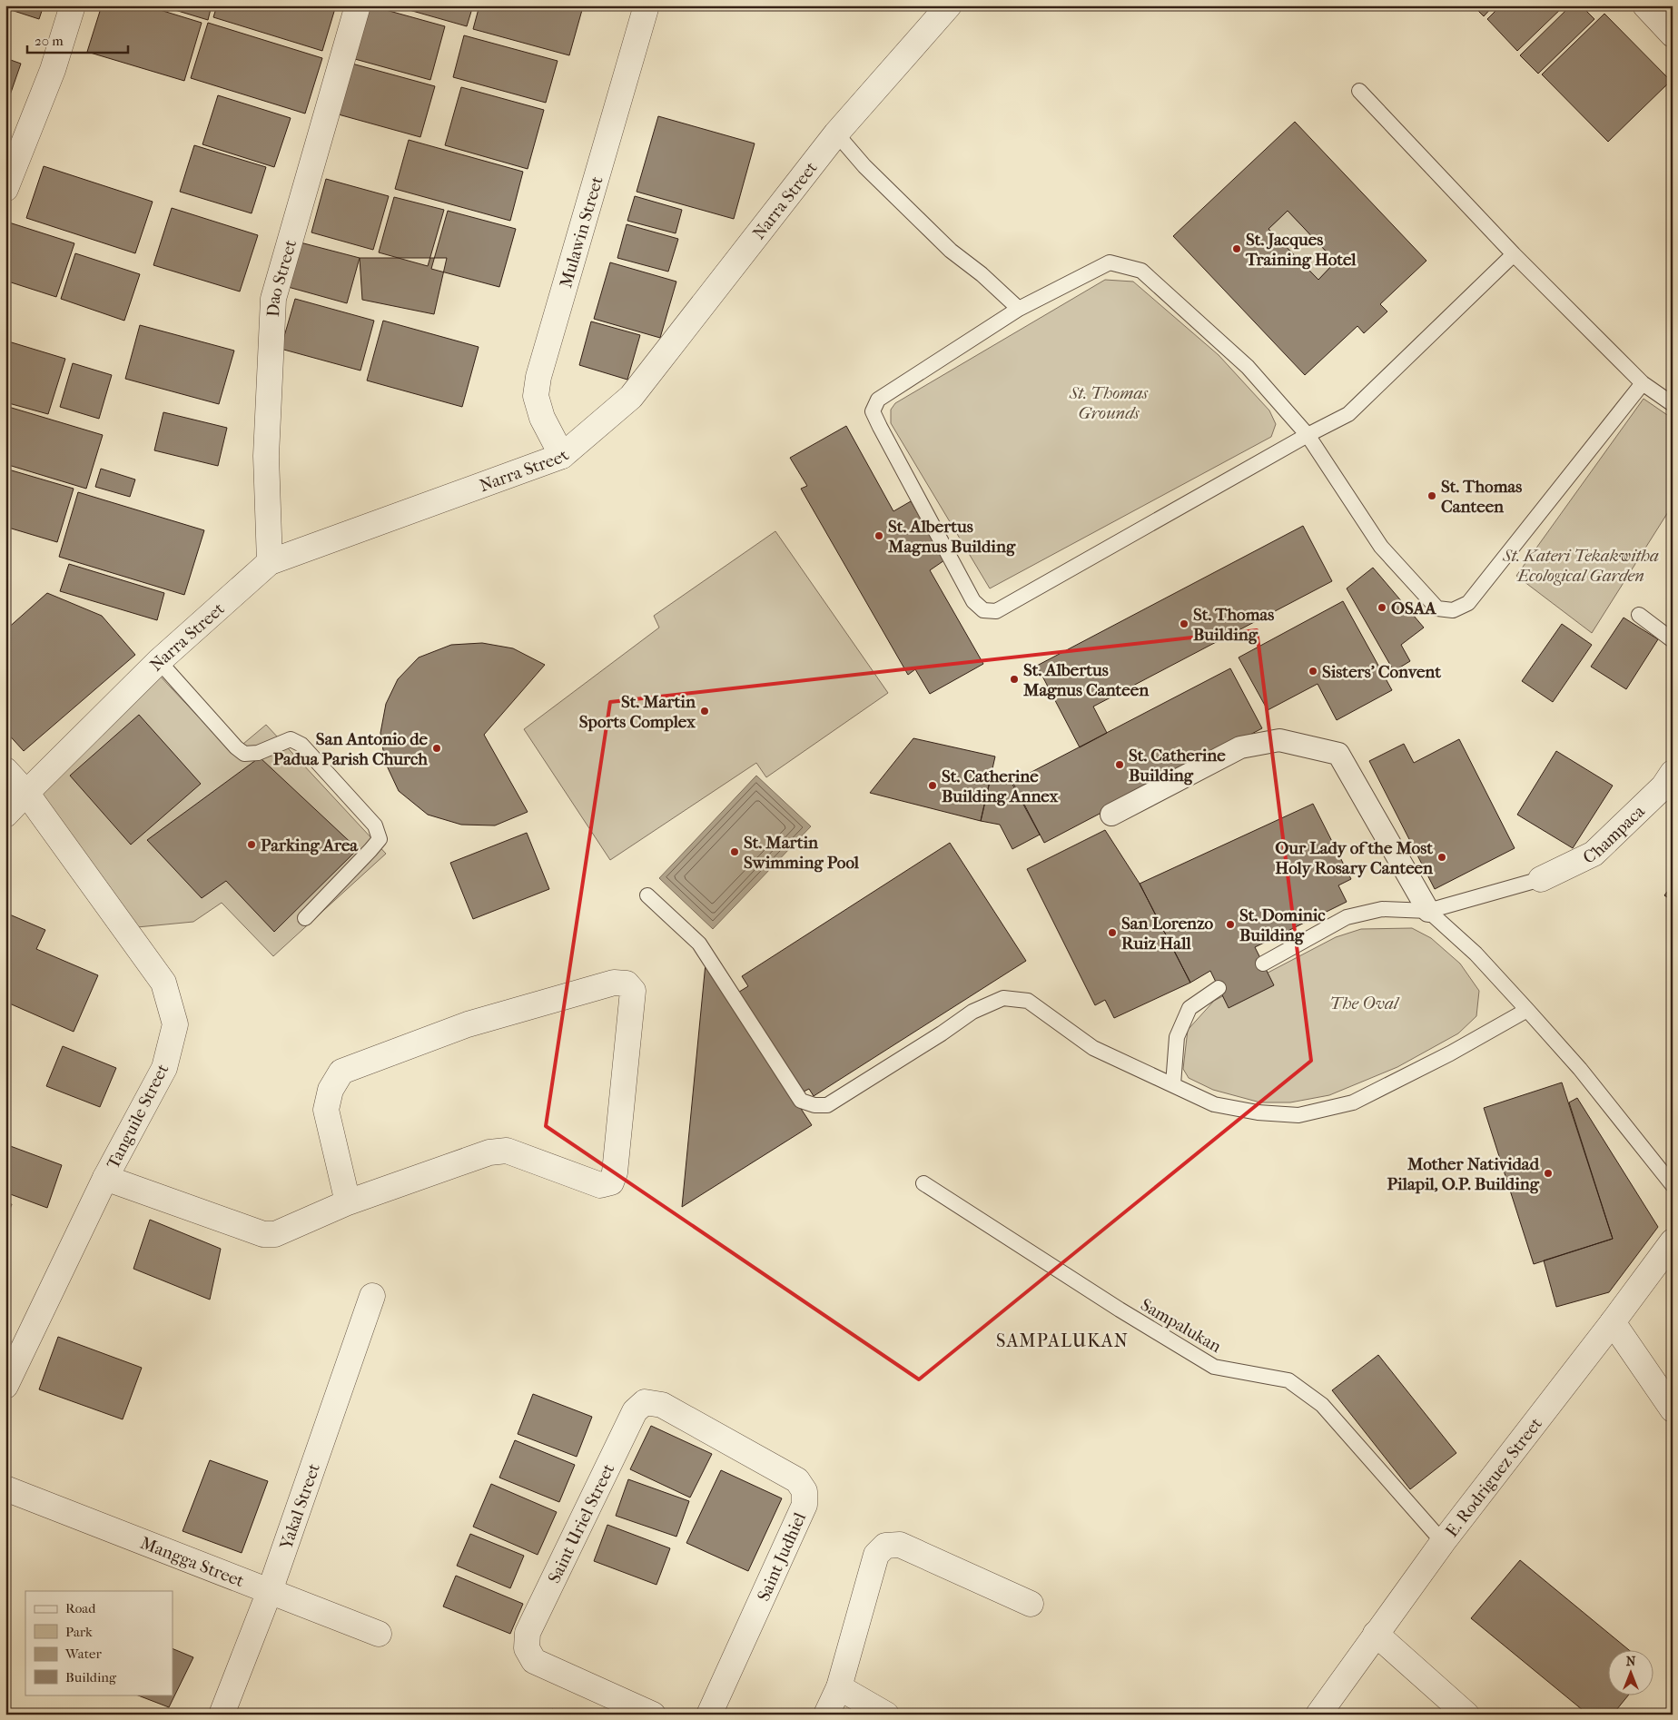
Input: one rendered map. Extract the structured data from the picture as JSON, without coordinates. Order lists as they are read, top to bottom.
{
  "streets": {
    "street": [
      "Narra Street",
      "Mulawin Street",
      "Dao Street",
      "Champaca",
      "Tanguile Street",
      "E. Rodriguez Street",
      "Yakal Street",
      "Saint Uriel Street",
      "Saint Judhiel",
      "Mangga Street"
    ],
    "lane": ["Sampalukan"]
  },
  "crossings": [
    ["Narra Street", "Mulawin Street"],
    ["Narra Street", "Dao Street"],
    ["Narra Street", "Tanguile Street"],
    ["Sampalukan", "E. Rodriguez Street"],
    ["Yakal Street", "Mangga Street"],
    ["Saint Uriel Street", "Saint Judhiel"]
  ],
  "districts": ["SAMPALUKAN"],
  "parks": ["St. Thomas Grounds", "St. Kateri Tekakwitha Ecological Garden", "The Oval"],
  "places": [
    "St. Jacques Training Hotel",
    "St. Thomas Canteen",
    "St. Albertus Magnus Building",
    "OSAA",
    "St. Thomas Building",
    "Sisters' Convent",
    "St. Albertus Magnus Canteen",
    "St. Martin Sports Complex",
    "San Antonio de Padua Parish Church",
    "St. Catherine Building",
    "St. Catherine Building Annex",
    "Parking Area",
    "St. Martin Swimming Pool",
    "Our Lady of the Most Holy Rosary Canteen",
    "St. Dominic Building",
    "San Lorenzo Ruiz Hall",
    "Mother Natividad Pilapil, O.P. Building"
  ],
  "legend": [
    "Road",
    "Park",
    "Water",
    "Building"
  ],
  "scale_bar": "20 m",
  "north": "top"
}
